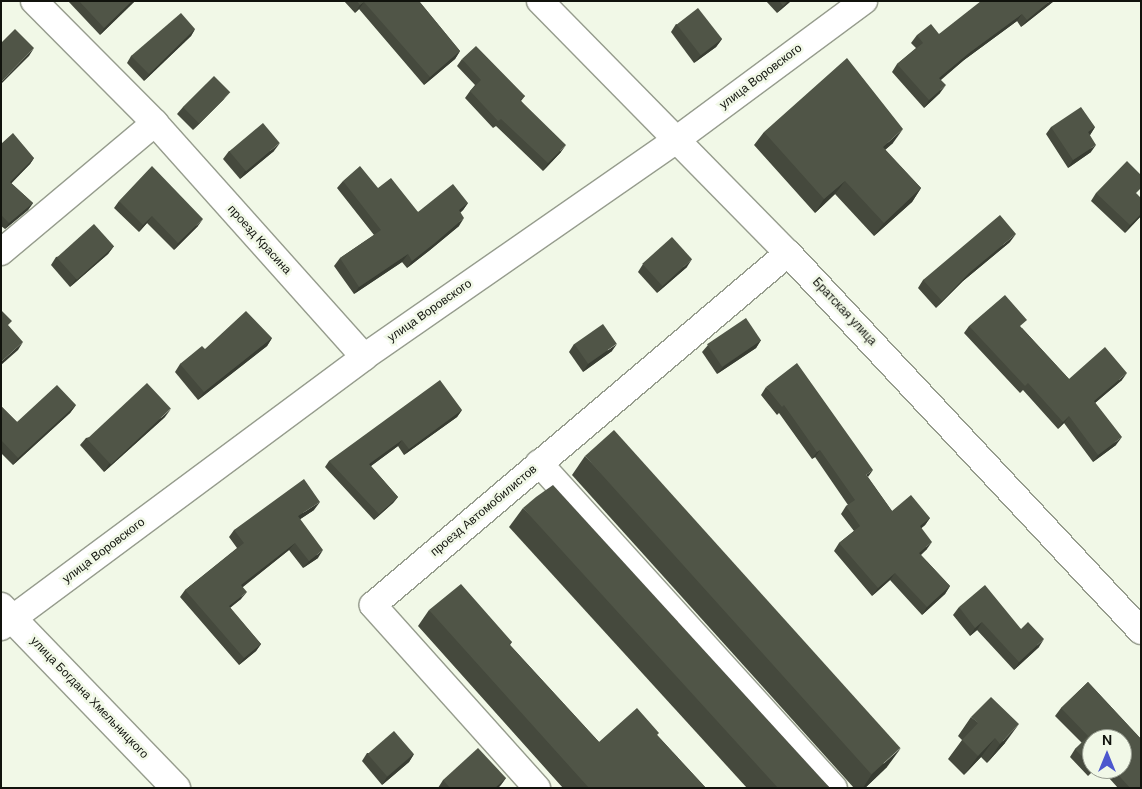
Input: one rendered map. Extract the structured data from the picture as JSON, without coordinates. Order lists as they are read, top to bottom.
{
  "streets": {
    "street": [
      "улица Воровского",
      "проезд Красина",
      "Братская улица",
      "проезд Автомобилистов",
      "улица Богдана Хмельницкого"
    ]
  },
  "crossings": [
    ["улица Воровского", "проезд Красина"],
    ["улица Воровского", "Братская улица"],
    ["улица Воровского", "улица Богдана Хмельницкого"]
  ],
  "north": "top"
}
